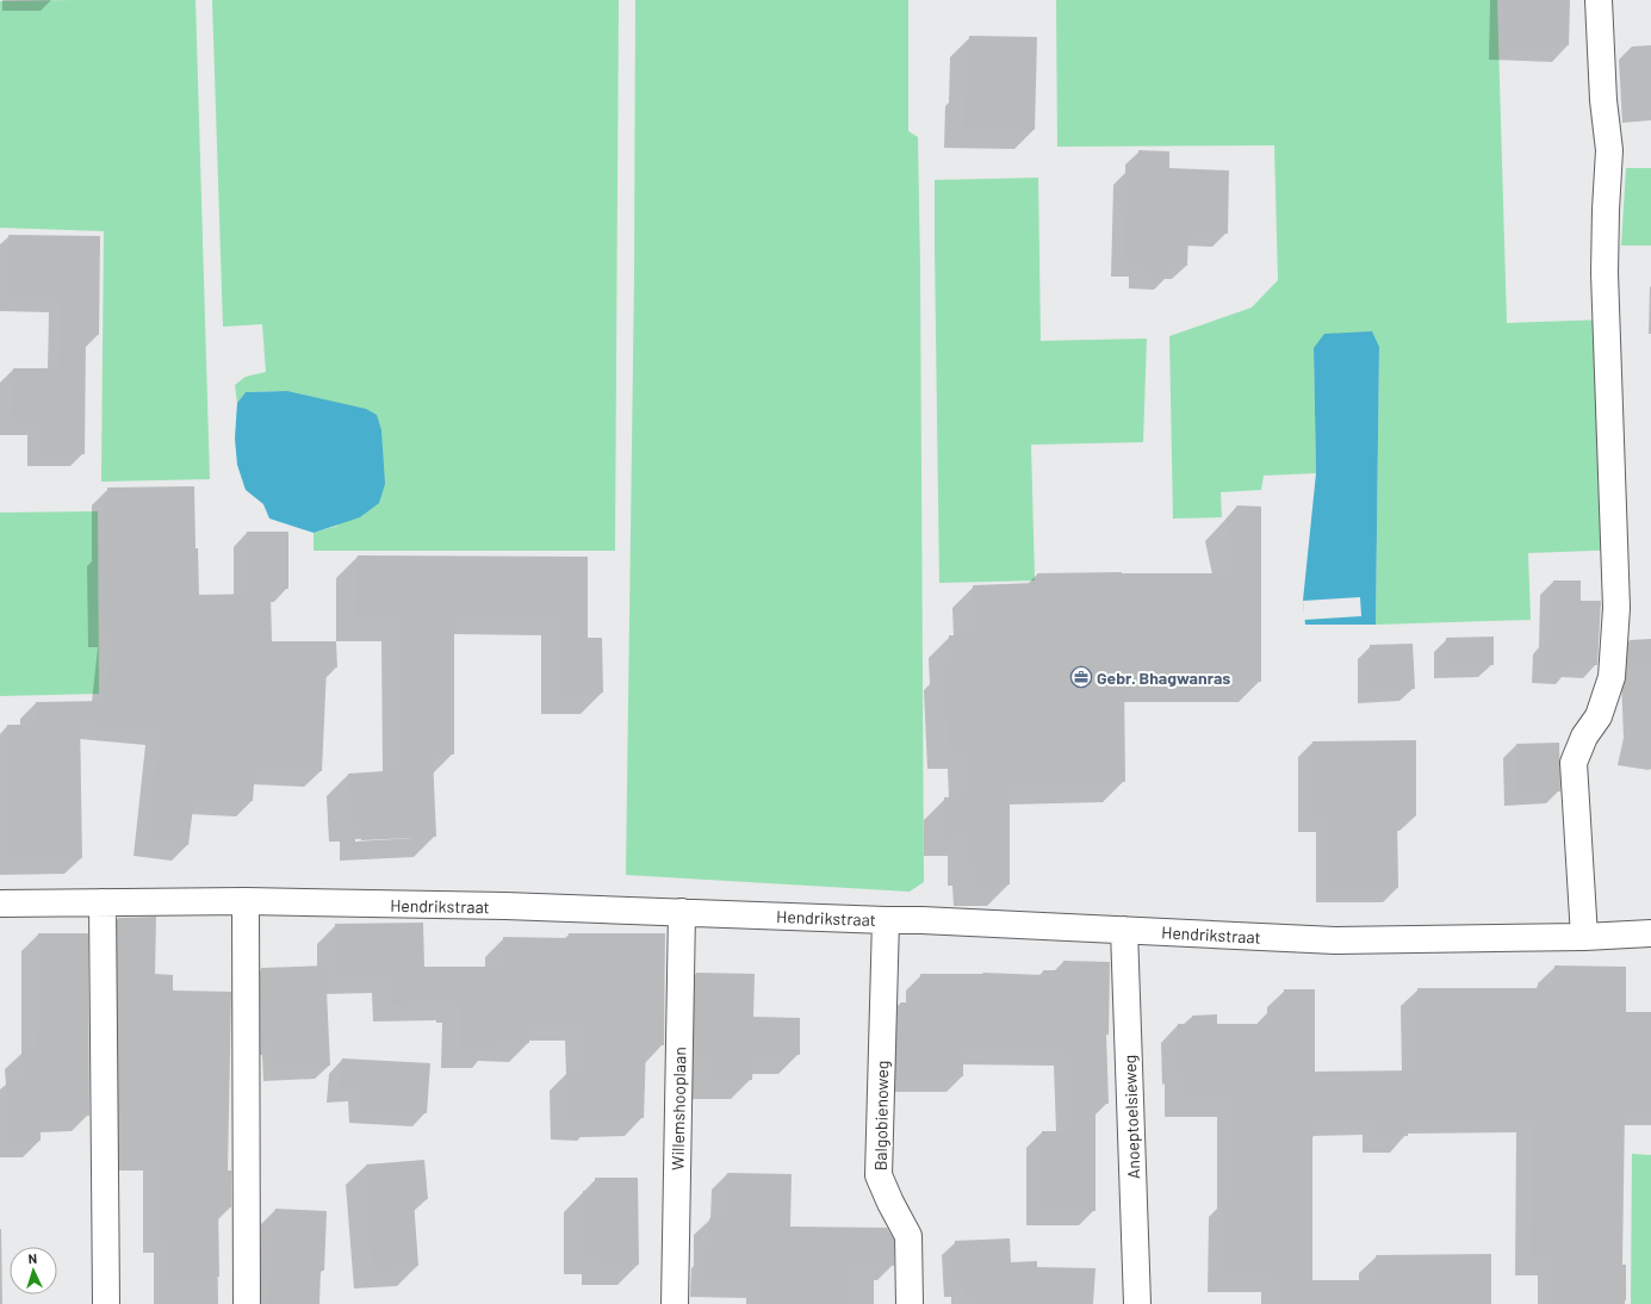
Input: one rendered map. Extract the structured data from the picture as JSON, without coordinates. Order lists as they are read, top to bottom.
{
  "streets": {
    "street": [
      "Hendrikstraat",
      "Willemshooplaan",
      "Balgobienoweg",
      "Anoeptoelsieweg"
    ]
  },
  "crossings": [
    ["Hendrikstraat", "Willemshooplaan"],
    ["Hendrikstraat", "Balgobienoweg"],
    ["Hendrikstraat", "Anoeptoelsieweg"]
  ],
  "places": {
    "office": ["Gebr. Bhagwanras"]
  },
  "north": "top"
}
